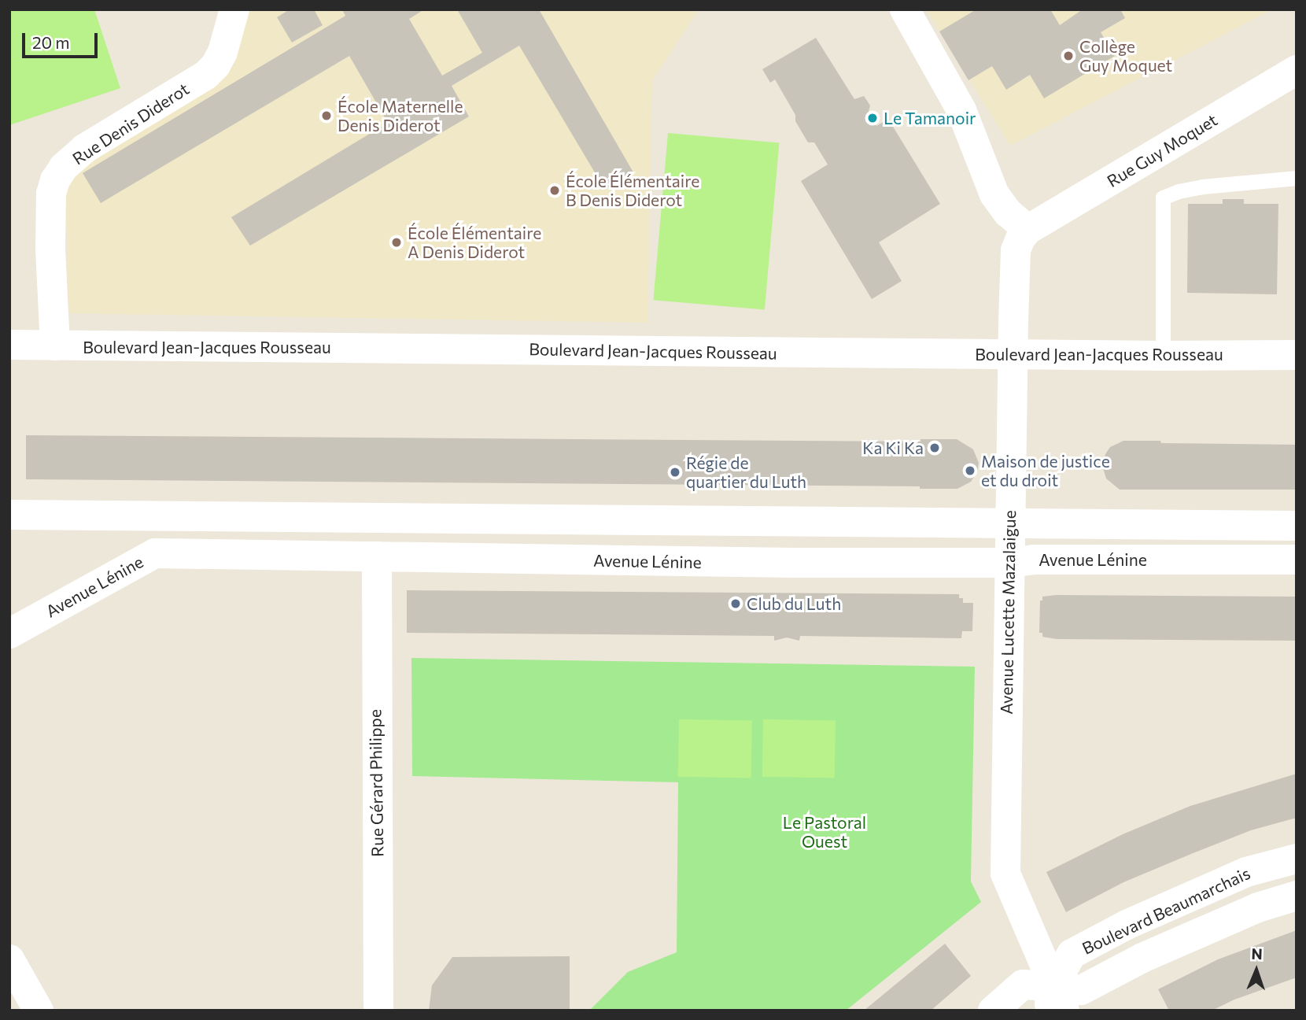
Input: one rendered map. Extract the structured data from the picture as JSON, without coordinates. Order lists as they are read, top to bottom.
{
  "streets": {
    "street": [
      "Rue Denis Diderot",
      "Rue Guy Moquet",
      "Boulevard Jean-Jacques Rousseau",
      "Avenue Lénine",
      "Avenue Lucette Mazalaigue",
      "Rue Gérard Philippe",
      "Boulevard Beaumarchais"
    ]
  },
  "crossings": [
    ["Rue Denis Diderot", "Boulevard Jean-Jacques Rousseau"],
    ["Rue Guy Moquet", "Avenue Lucette Mazalaigue"],
    ["Boulevard Jean-Jacques Rousseau", "Avenue Lucette Mazalaigue"],
    ["Avenue Lénine", "Avenue Lucette Mazalaigue"],
    ["Avenue Lénine", "Rue Gérard Philippe"],
    ["Avenue Lucette Mazalaigue", "Boulevard Beaumarchais"]
  ],
  "parks": ["Le Pastoral Ouest"],
  "places": [
    "Collège Guy Moquet",
    "École Maternelle Denis Diderot",
    "Le Tamanoir",
    "École Élémentaire B Denis Diderot",
    "École Élémentaire A Denis Diderot",
    "Ka Ki Ka",
    "Maison de justice et du droit",
    "Régie de quartier du Luth",
    "Club du Luth"
  ],
  "scale_bar": "20 m",
  "north": "top"
}
